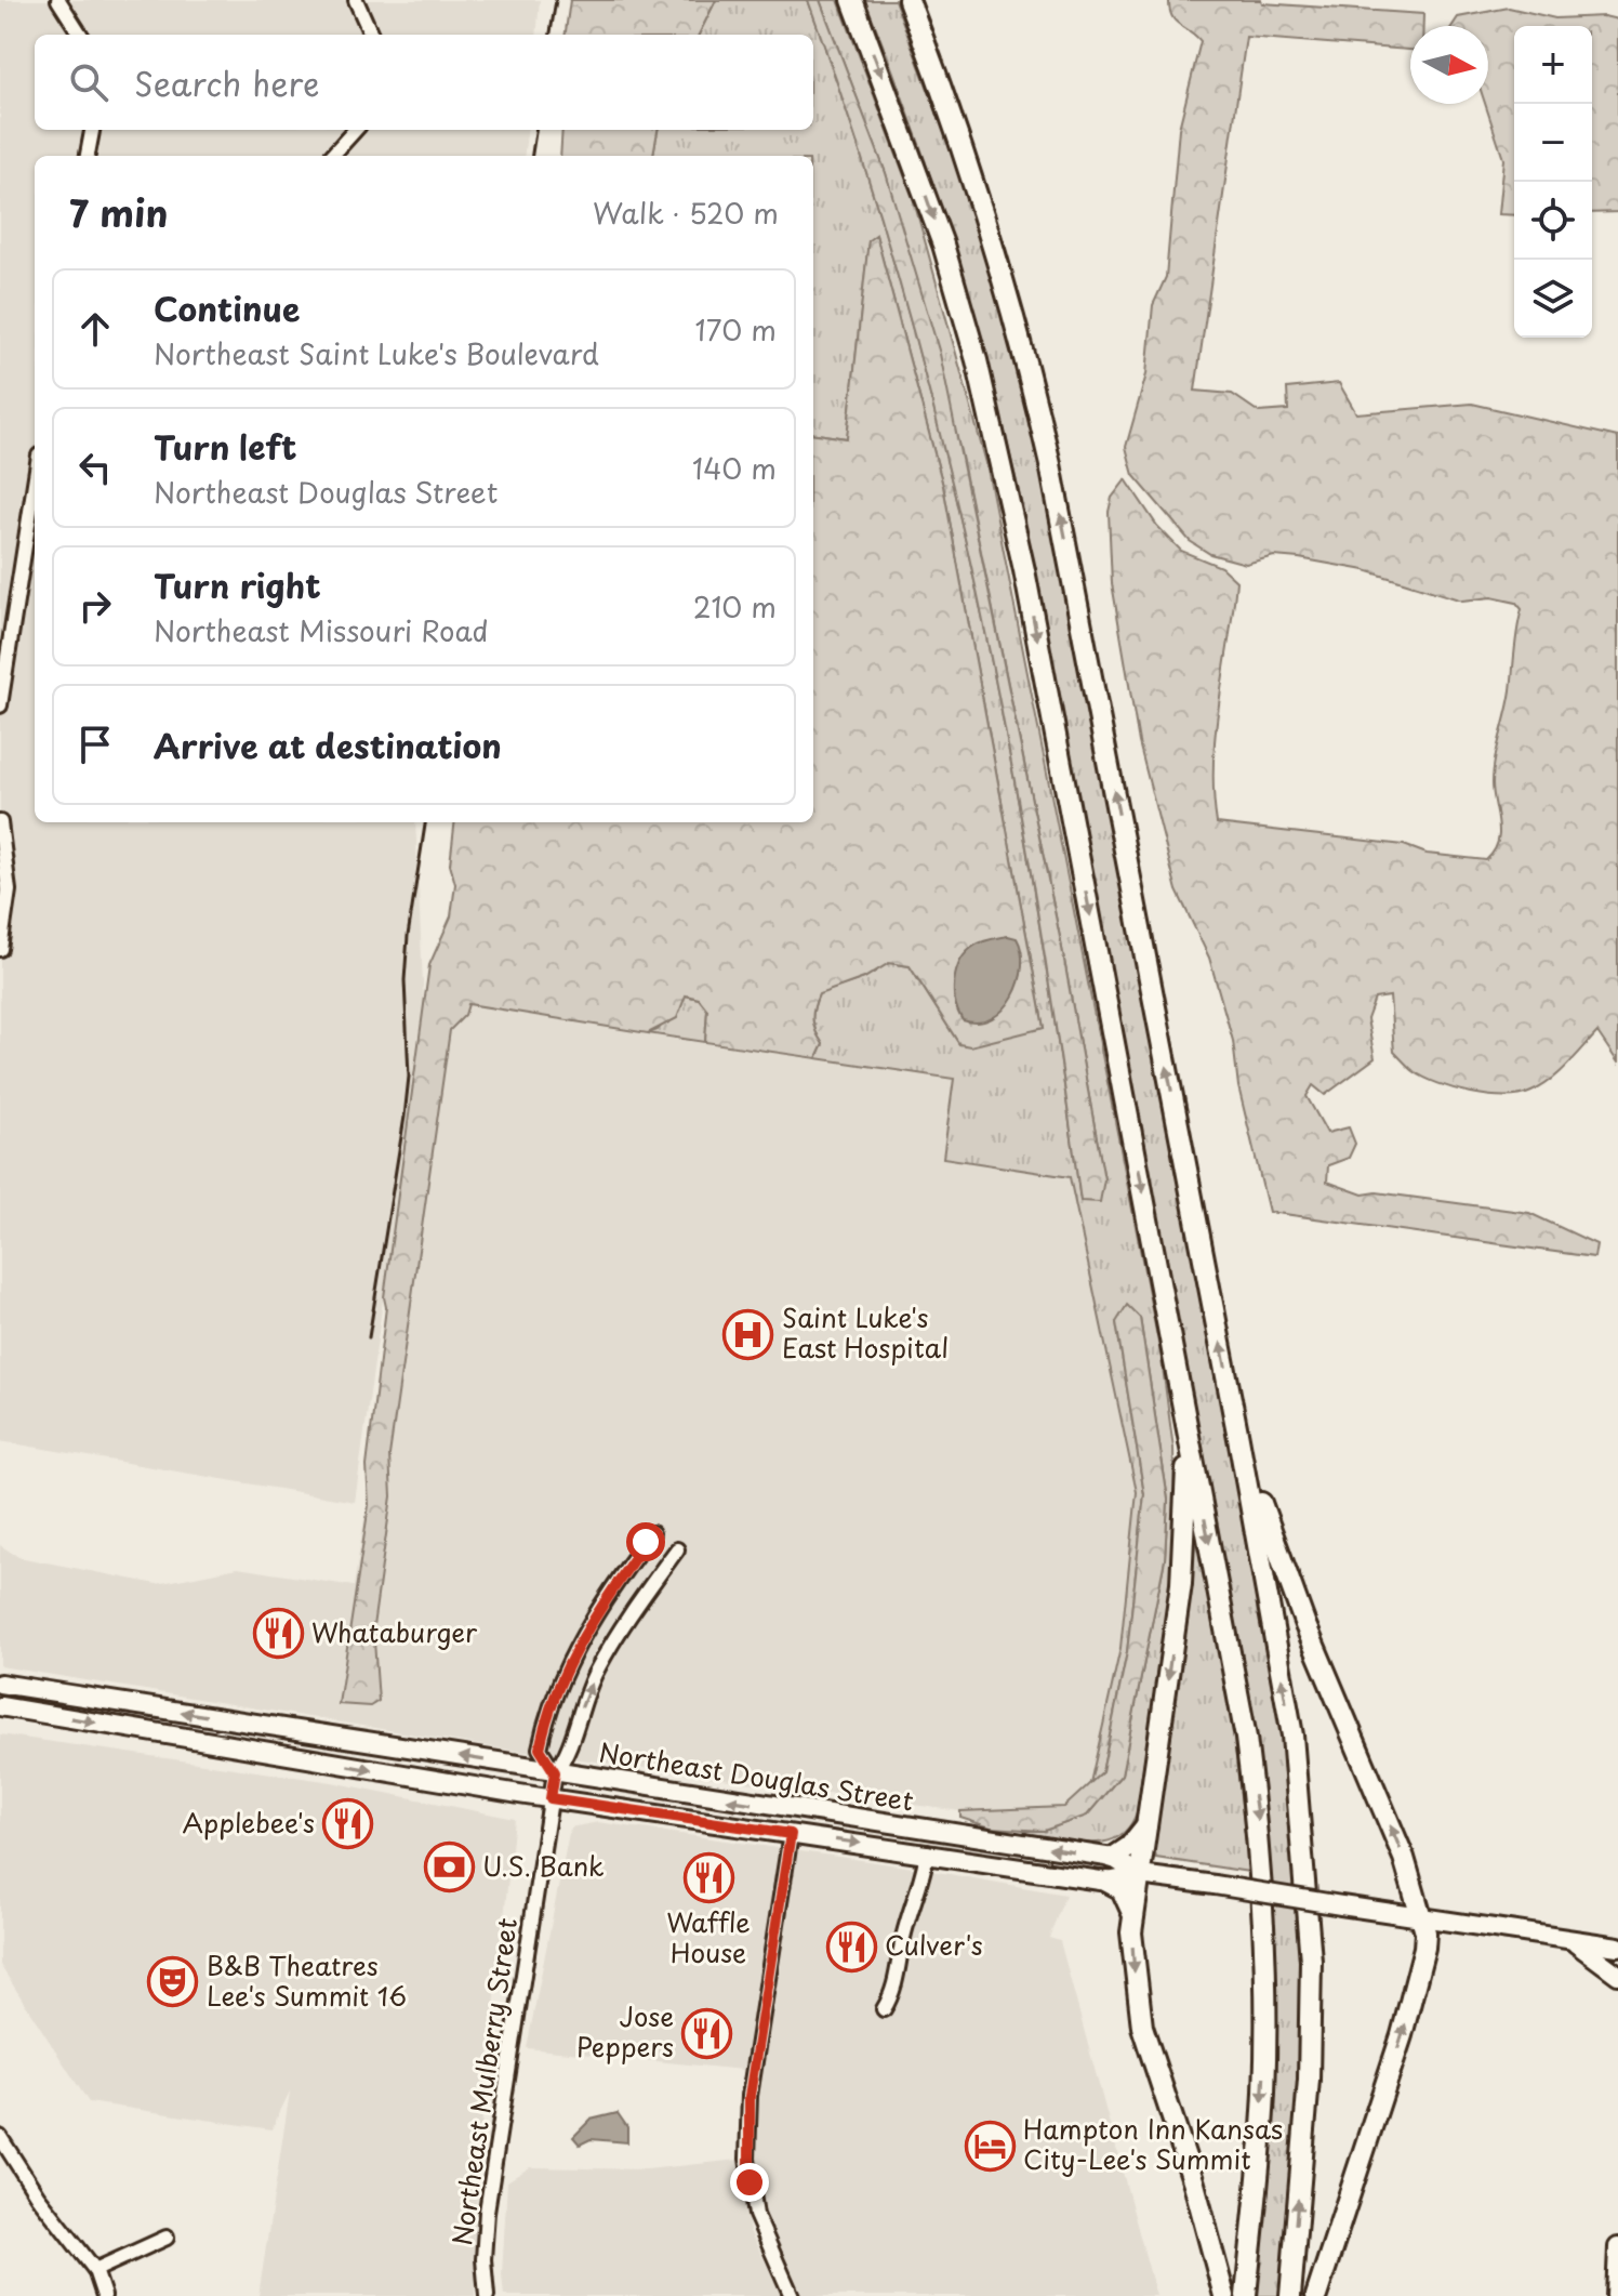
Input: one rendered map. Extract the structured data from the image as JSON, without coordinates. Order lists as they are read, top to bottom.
{
  "streets": {
    "main road": ["Northeast Douglas Street"],
    "street": ["Northeast Mulberry Street"]
  },
  "crossings": [
    ["Northeast Douglas Street", "Northeast Mulberry Street"]
  ],
  "places": {
    "hospital": ["Saint Luke's East Hospital"],
    "restaurant": [
      "Whataburger",
      "Applebee's",
      "Waffle House",
      "Culver's",
      "Jose Peppers"
    ],
    "bank": ["U.S. Bank"],
    "theatre": ["B&B Theatres Lee's Summit 16"],
    "hotel": ["Hampton Inn Kansas City-Lee's Summit"]
  },
  "north": "right",
  "page": {
    "map_buttons": ["+", "−"],
    "search": "Search here",
    "heading": ["7 min", "Walk · 520 m"],
    "list": [
      ["Continue", "Northeast Saint Luke's Boulevard", "170 m"],
      ["Turn left", "Northeast Douglas Street", "140 m"],
      ["Turn right", "Northeast Missouri Road", "210 m"],
      "Arrive at destination"
    ]
  }
}
